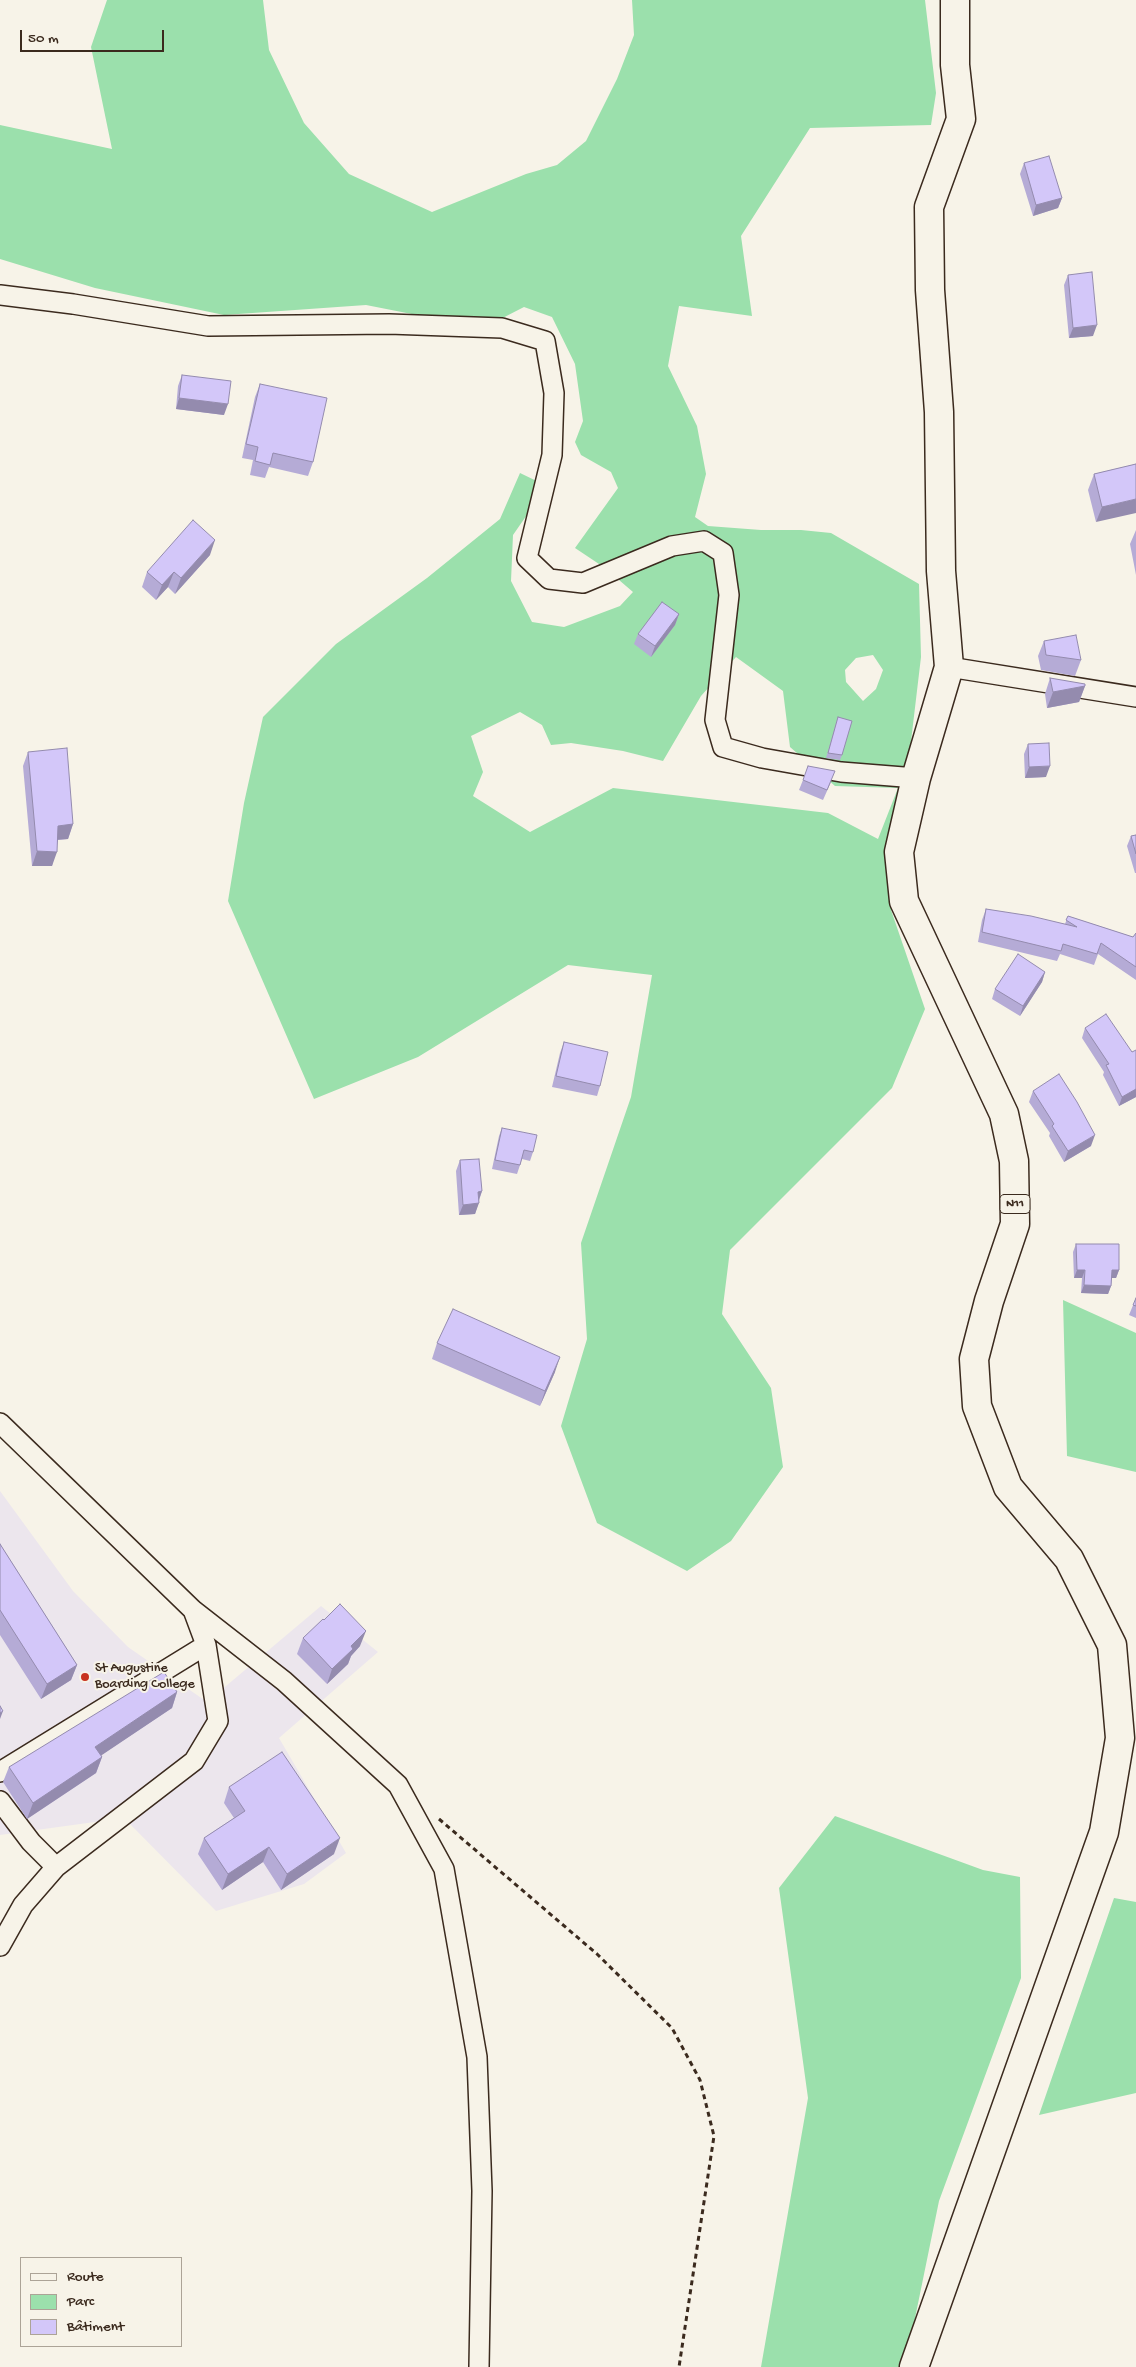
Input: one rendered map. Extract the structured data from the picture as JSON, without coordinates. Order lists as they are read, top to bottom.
{
  "streets": {
    "highway": ["N11"]
  },
  "places": ["St Augustine Boarding College"],
  "legend": ["Route", "Parc", "Bâtiment"],
  "scale_bar": "50 m"
}
